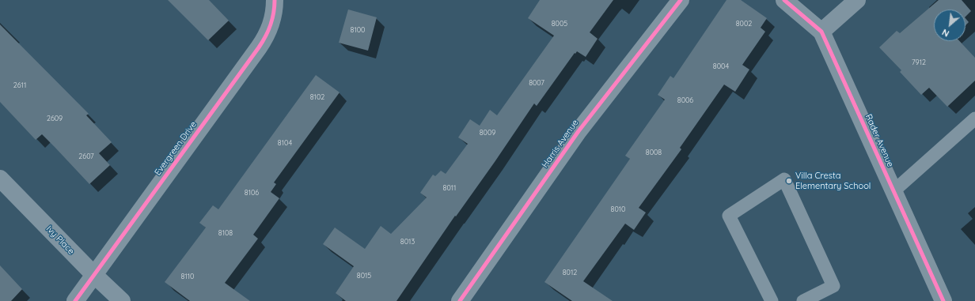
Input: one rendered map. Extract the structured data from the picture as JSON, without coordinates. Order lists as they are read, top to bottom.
{
  "streets": {
    "street": [
      "Rader Avenue",
      "Harris Avenue",
      "Evergreen Drive",
      "Ivy Place"
    ]
  },
  "crossings": [
    ["Evergreen Drive", "Ivy Place"]
  ],
  "places": ["Villa Cresta Elementary School"],
  "house_numbers": [
    "8005",
    "8002",
    "8100",
    "7912",
    "8004",
    "8007",
    "2611",
    "8102",
    "8006",
    "2609",
    "8009",
    "8104",
    "8008",
    "2607",
    "8011",
    "8106",
    "8010",
    "8108",
    "8013",
    "8012",
    "8015",
    "8110"
  ],
  "north": "bottom left"
}
